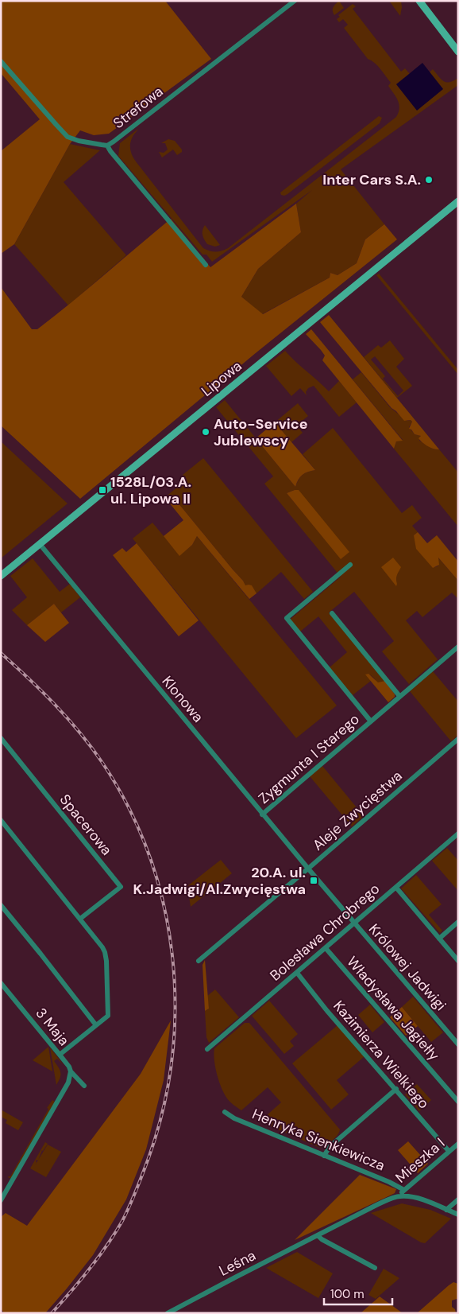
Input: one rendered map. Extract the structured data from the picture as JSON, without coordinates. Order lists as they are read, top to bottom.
{
  "streets": {
    "street": [
      "Strefowa",
      "Lipowa",
      "Klonowa",
      "Zygmunta I Starego",
      "Aleje Zwycięstwa",
      "Spacerowa",
      "Bolesława Chrobrego",
      "Królowej Jadwigi",
      "Władysława Jagiełły",
      "3 Maja",
      "Kazimierza Wielkiego",
      "Henryka Sienkiewicza",
      "Mieszka I",
      "Leśna"
    ]
  },
  "crossings": [
    ["Lipowa", "Klonowa"],
    ["Klonowa", "Zygmunta I Starego"],
    ["Klonowa", "Aleje Zwycięstwa"],
    ["Klonowa", "Królowej Jadwigi"],
    ["Aleje Zwycięstwa", "Królowej Jadwigi"],
    ["Bolesława Chrobrego", "Królowej Jadwigi"],
    ["Bolesława Chrobrego", "Władysława Jagiełły"],
    ["Bolesława Chrobrego", "Kazimierza Wielkiego"],
    ["Kazimierza Wielkiego", "Mieszka I"],
    ["Henryka Sienkiewicza", "Mieszka I"],
    ["Mieszka I", "Leśna"]
  ],
  "places": {
    "other": ["Inter Cars S.A.", "Auto-Service Jublewscy"],
    "transit": ["1528L/03.A. ul. Lipowa II", "20.A. ul. K.Jadwigi/Al.Zwycięstwa"]
  },
  "scale_bar": "100 m"
}
